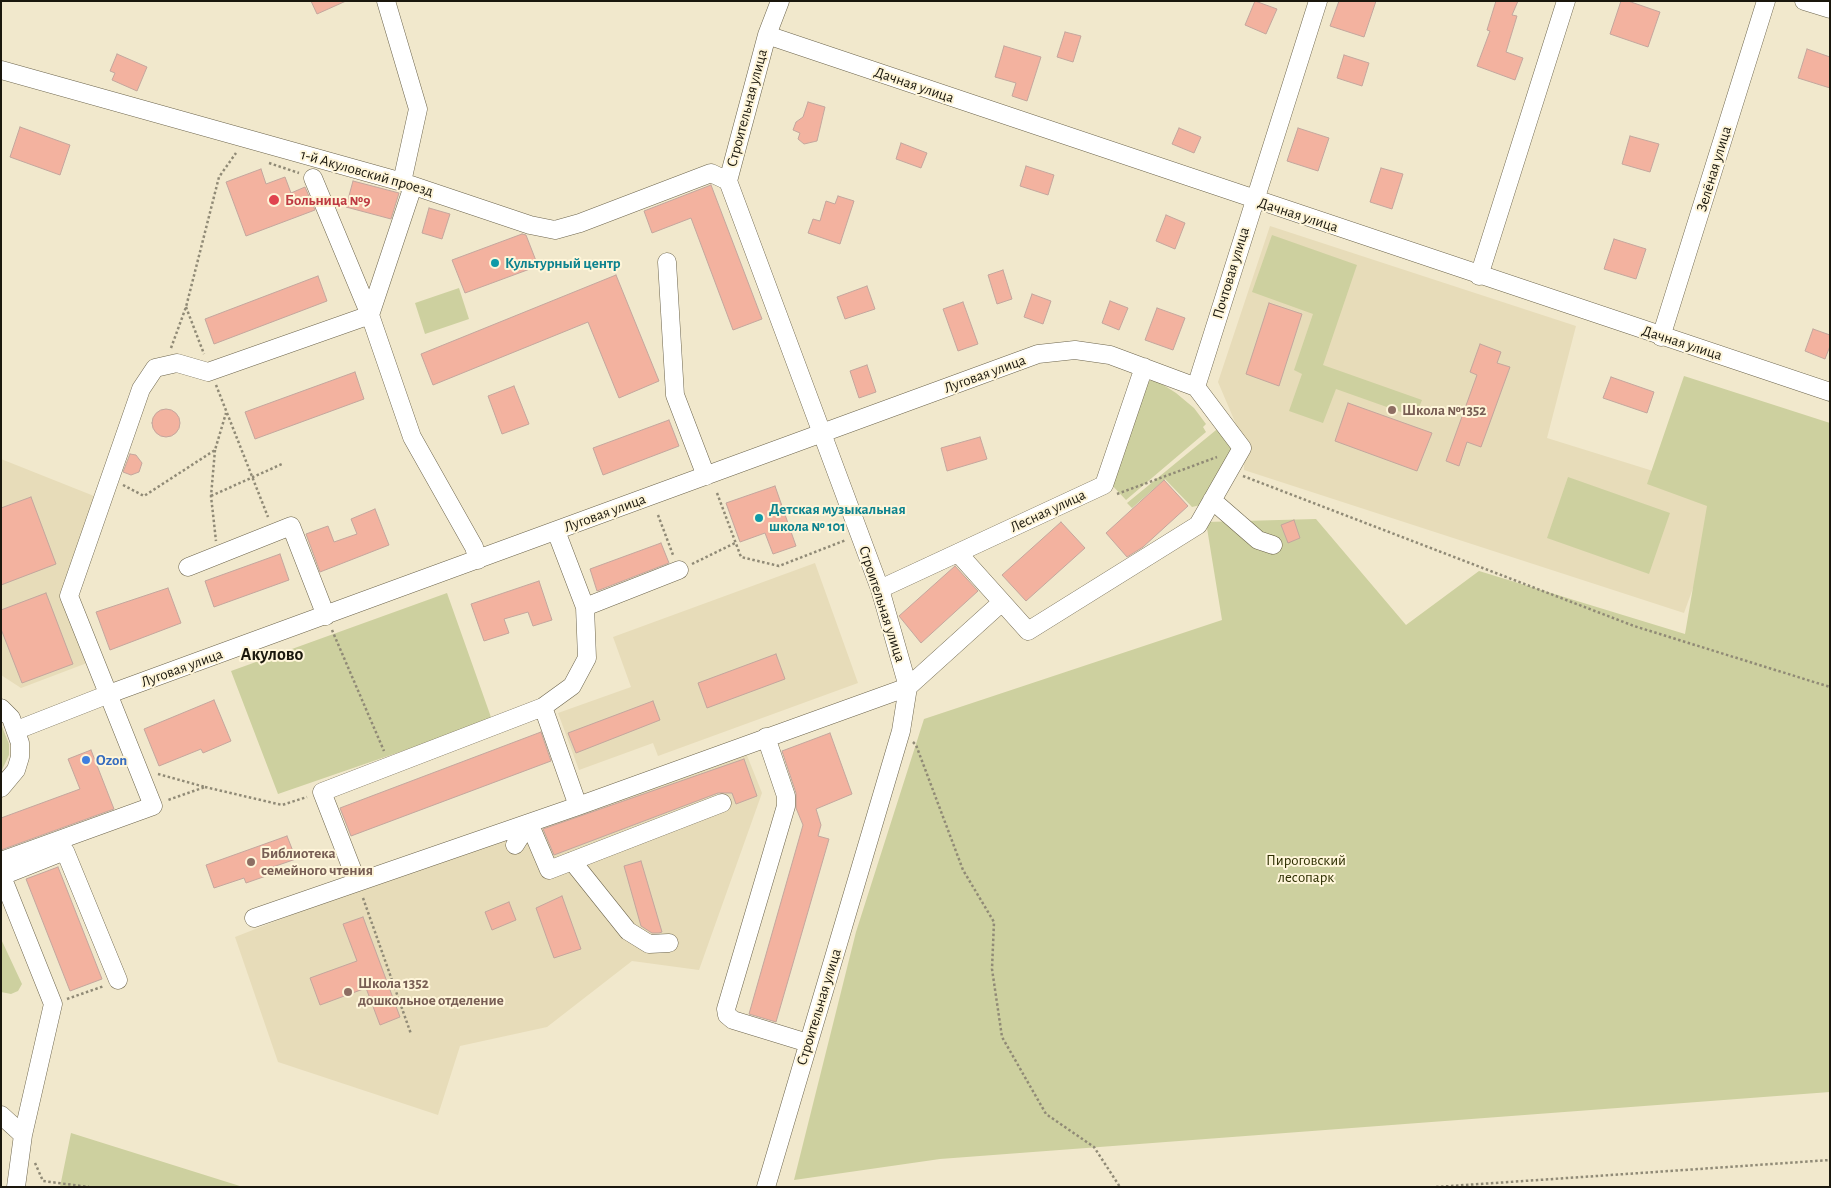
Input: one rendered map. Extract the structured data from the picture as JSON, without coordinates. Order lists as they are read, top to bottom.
{
  "streets": {
    "street": [
      "Дачная улица",
      "Строительная улица",
      "Зелёная улица",
      "1-й Акуловский проезд",
      "Почтовая улица",
      "Луговая улица",
      "Лесная улица"
    ]
  },
  "crossings": [
    ["Дачная улица", "Строительная улица"],
    ["Дачная улица", "Зелёная улица"],
    ["Дачная улица", "Почтовая улица"],
    ["Строительная улица", "1-й Акуловский проезд"],
    ["Строительная улица", "Луговая улица"],
    ["Строительная улица", "Лесная улица"],
    ["Почтовая улица", "Луговая улица"],
    ["Луговая улица", "Лесная улица"]
  ],
  "districts": ["Акулово"],
  "parks": ["Пироговский лесопарк"],
  "places": [
    "Больница №9",
    "Культурный центр",
    "Школа №1352",
    "Детская музыкальная школа № 101",
    "Ozon",
    "Библиотека семейного чтения",
    "Школа 1352 дошкольное отделение"
  ]
}
